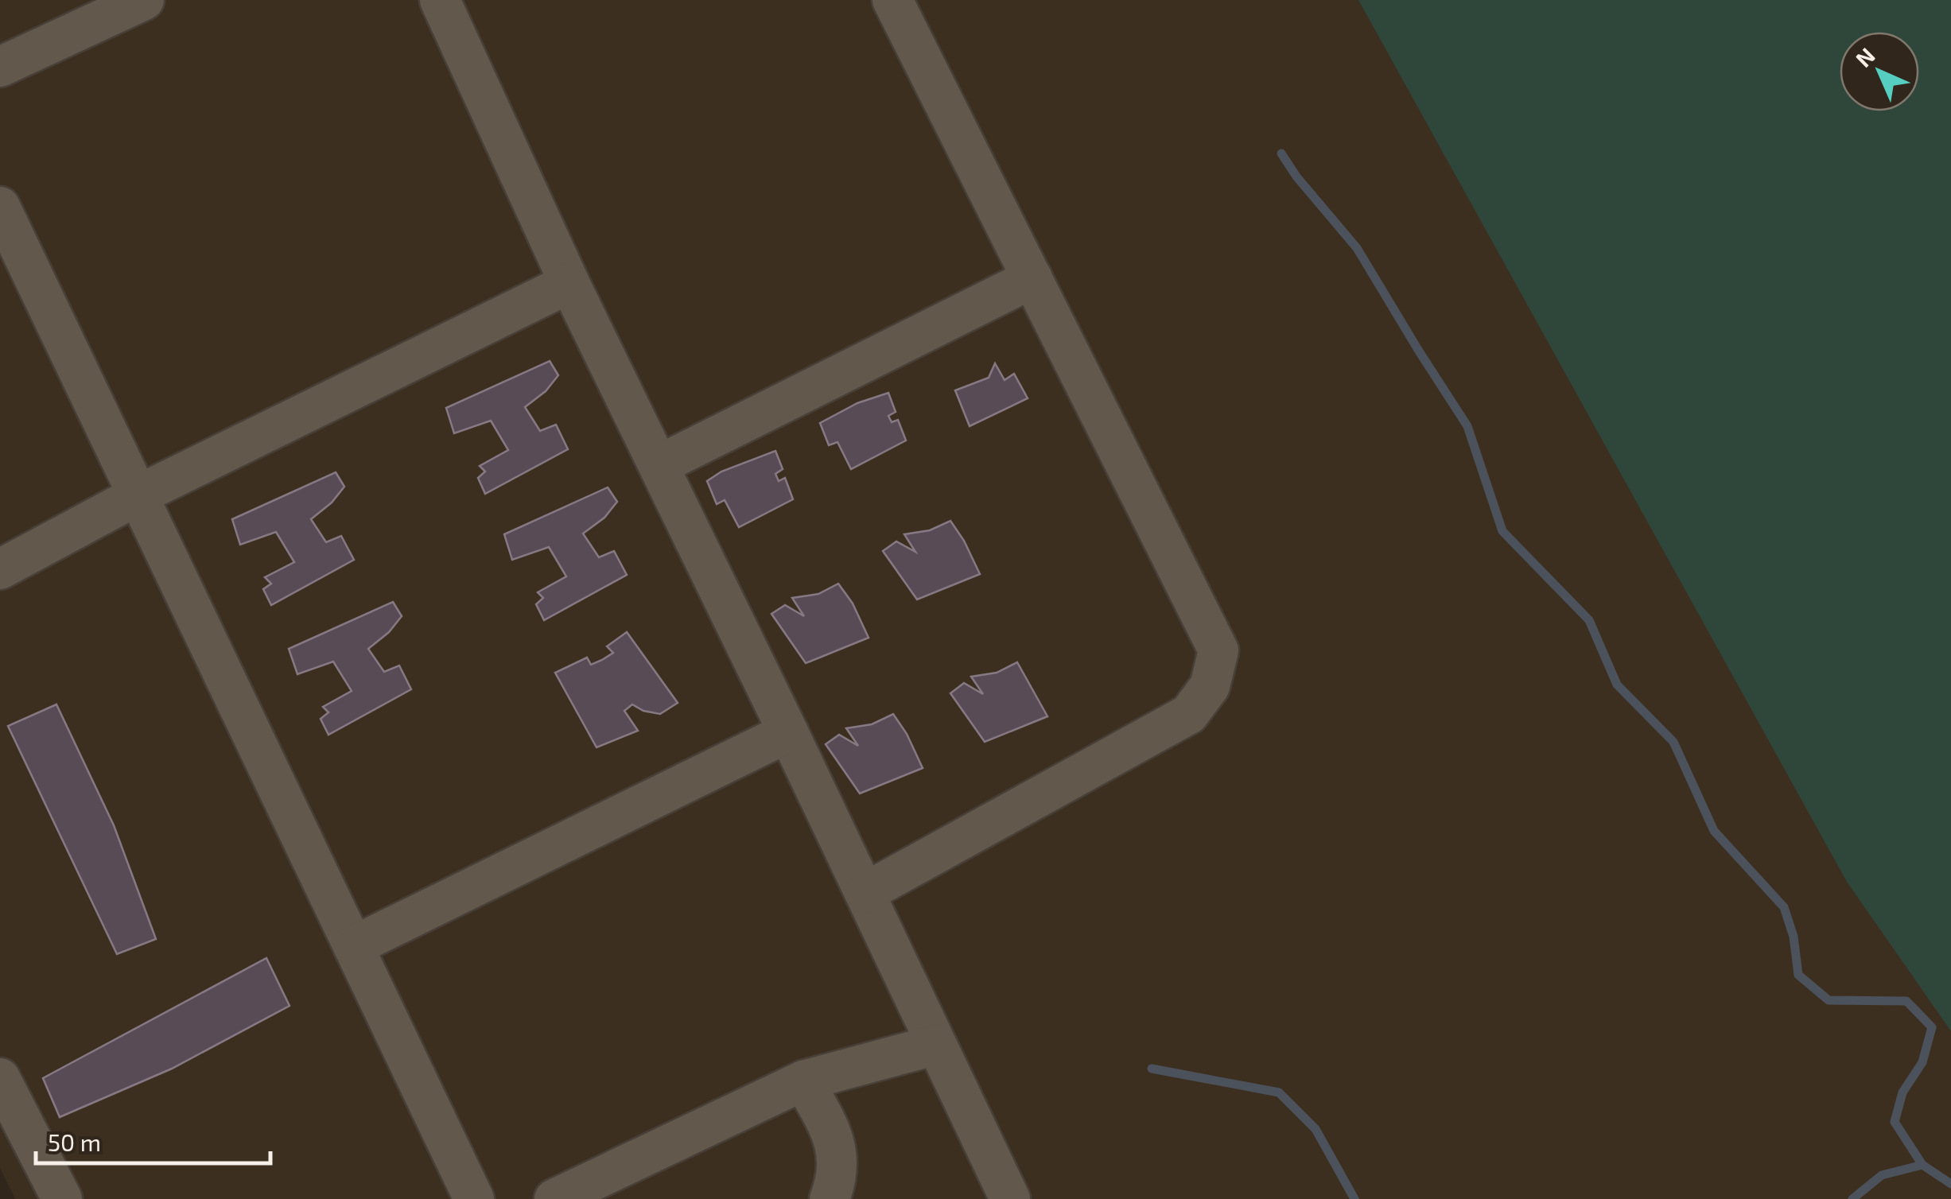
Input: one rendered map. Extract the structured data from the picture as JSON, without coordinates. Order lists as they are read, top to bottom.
{
  "scale_bar": "50 m",
  "north": "top left"
}
